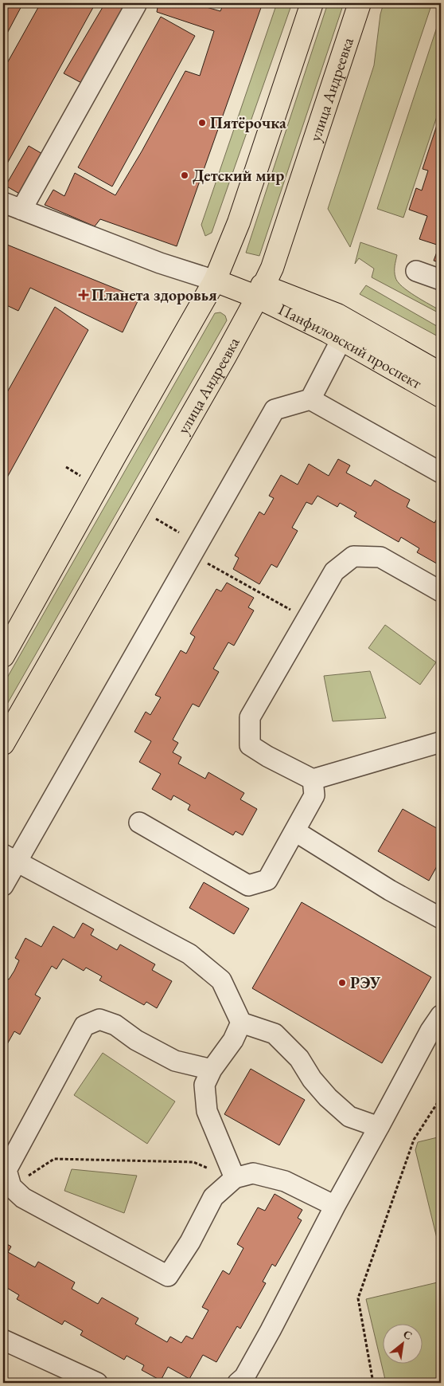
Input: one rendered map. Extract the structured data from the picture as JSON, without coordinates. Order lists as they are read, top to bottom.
{
  "streets": {
    "main road": ["улица Андреевка", "Панфиловский проспект"]
  },
  "crossings": [
    ["улица Андреевка", "Панфиловский проспект"]
  ],
  "places": {
    "other": ["Пятёрочка", "Детский мир", "РЭУ"],
    "health": ["Планета здоровья"]
  },
  "north": "top right"
}
